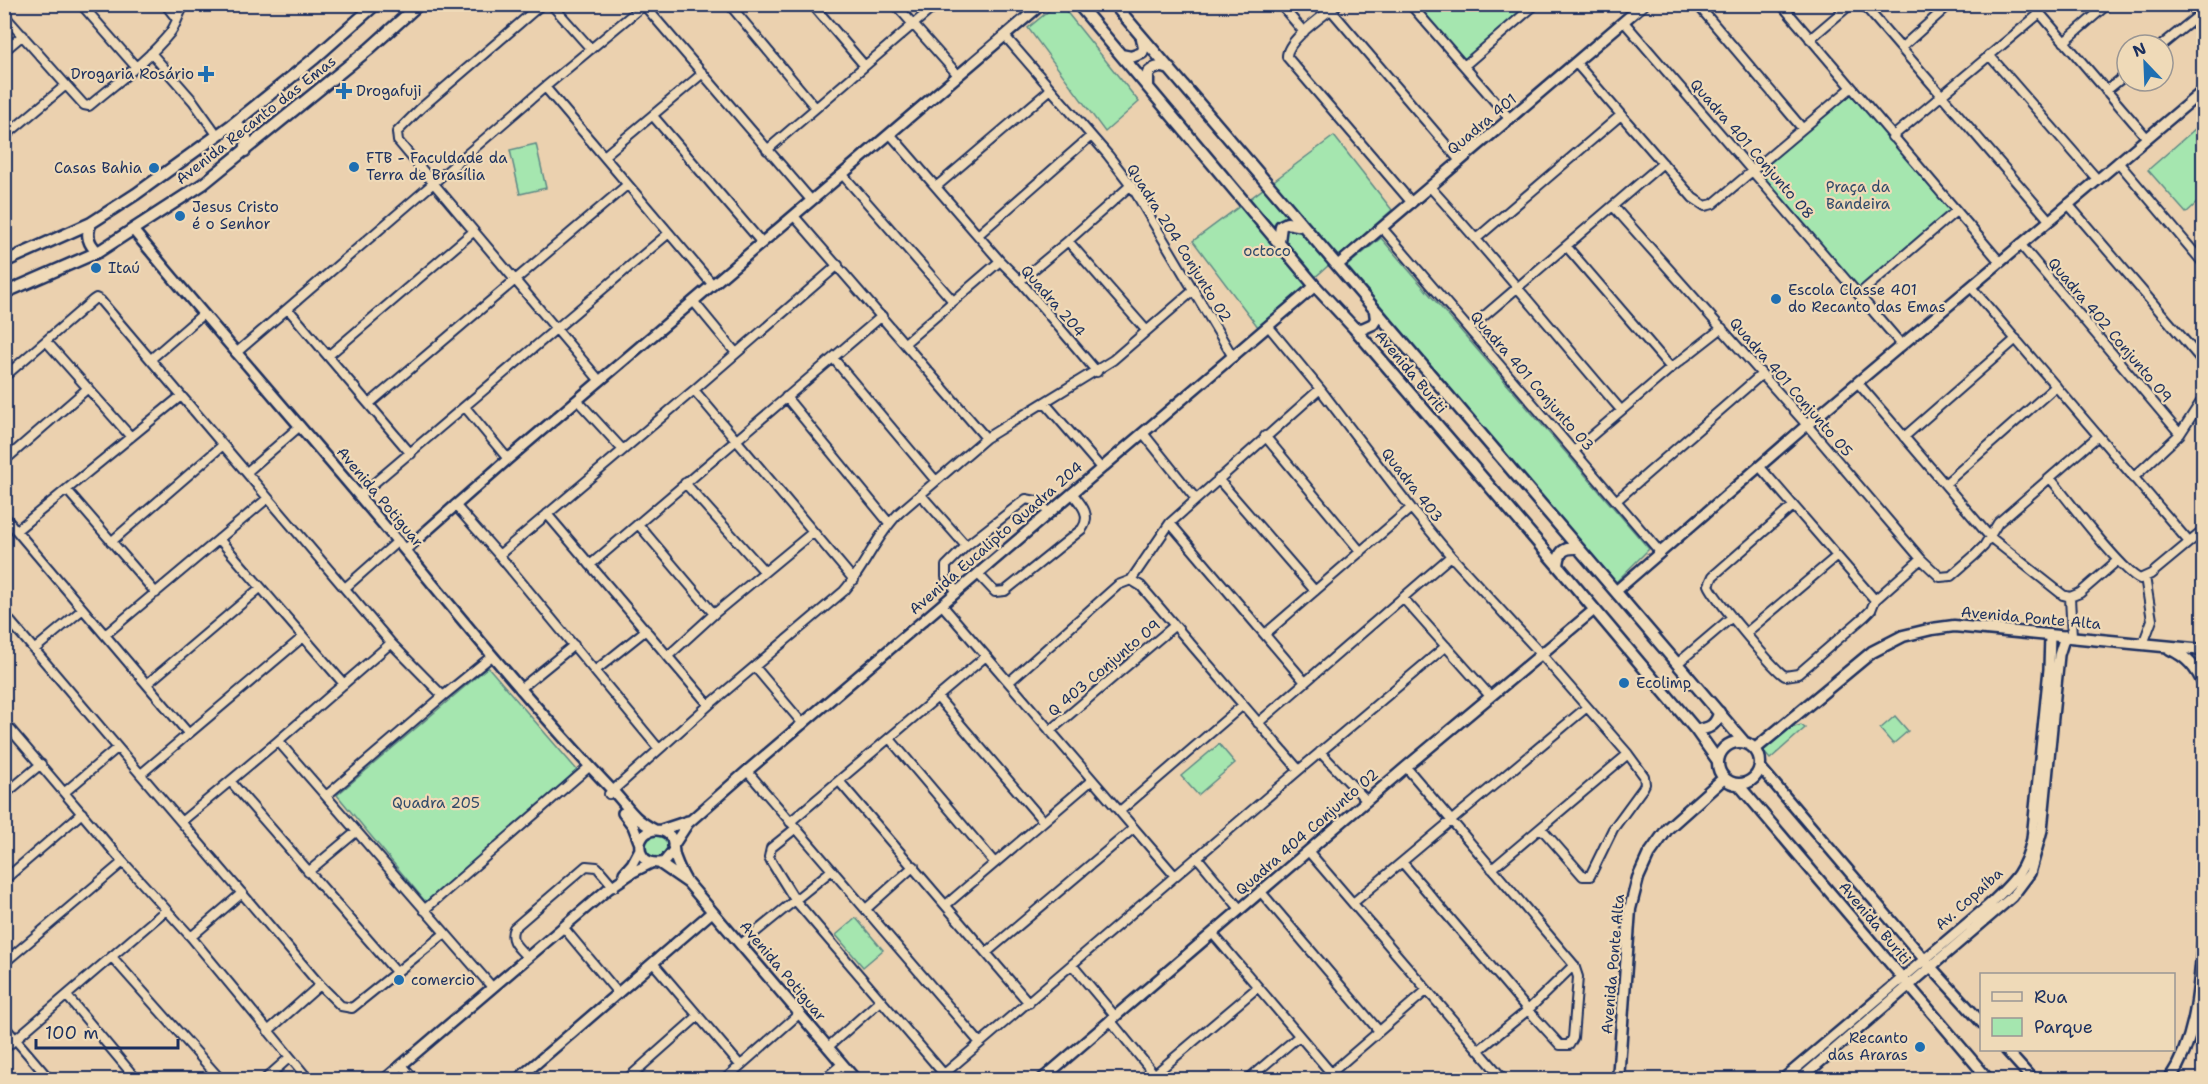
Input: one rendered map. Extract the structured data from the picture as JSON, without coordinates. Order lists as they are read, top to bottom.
{
  "streets": {
    "main road": ["Avenida Recanto das Emas", "Avenida Buriti", "Avenida Ponte Alta"],
    "street": [
      "Quadra 401",
      "Quadra 401 Conjunto 08",
      "Quadra 204 Conjunto 02",
      "Quadra 204",
      "Quadra 402 Conjunto 09",
      "Quadra 401 Conjunto 03",
      "Quadra 401 Conjunto 05",
      "Quadra 403",
      "Avenida Potiguar",
      "Avenida Eucalipto Quadra 204",
      "Q 403 Conjunto 09",
      "Quadra 404 Conjunto 02",
      "Av. Copaíba"
    ]
  },
  "crossings": [
    ["Avenida Recanto das Emas", "Avenida Potiguar"],
    ["Quadra 401", "Quadra 401 Conjunto 08"],
    ["Quadra 401", "Avenida Buriti"],
    ["Quadra 401", "Quadra 401 Conjunto 03"],
    ["Quadra 204 Conjunto 02", "Avenida Eucalipto Quadra 204"],
    ["Avenida Buriti", "Avenida Eucalipto Quadra 204"],
    ["Avenida Buriti", "Avenida Ponte Alta"],
    ["Avenida Buriti", "Quadra 404 Conjunto 02"],
    ["Avenida Buriti", "Av. Copaíba"],
    ["Quadra 403", "Avenida Eucalipto Quadra 204"],
    ["Quadra 403", "Quadra 404 Conjunto 02"],
    ["Avenida Ponte Alta", "Av. Copaíba"]
  ],
  "parks": ["Praça da Bandeira", "octoco", "Quadra 205"],
  "places": {
    "health": ["Drogaria Rosário", "Drogafuji"],
    "other": [
      "FTB - Faculdade da Terra de Brasília",
      "Casas Bahia",
      "Jesus Cristo é o Senhor",
      "Itaú",
      "Escola Classe 401 do Recanto das Emas",
      "Ecolimp",
      "comercio",
      "Recanto das Araras"
    ]
  },
  "legend": ["Rua", "Parque"],
  "scale_bar": "100 m",
  "north": "top left"
}
